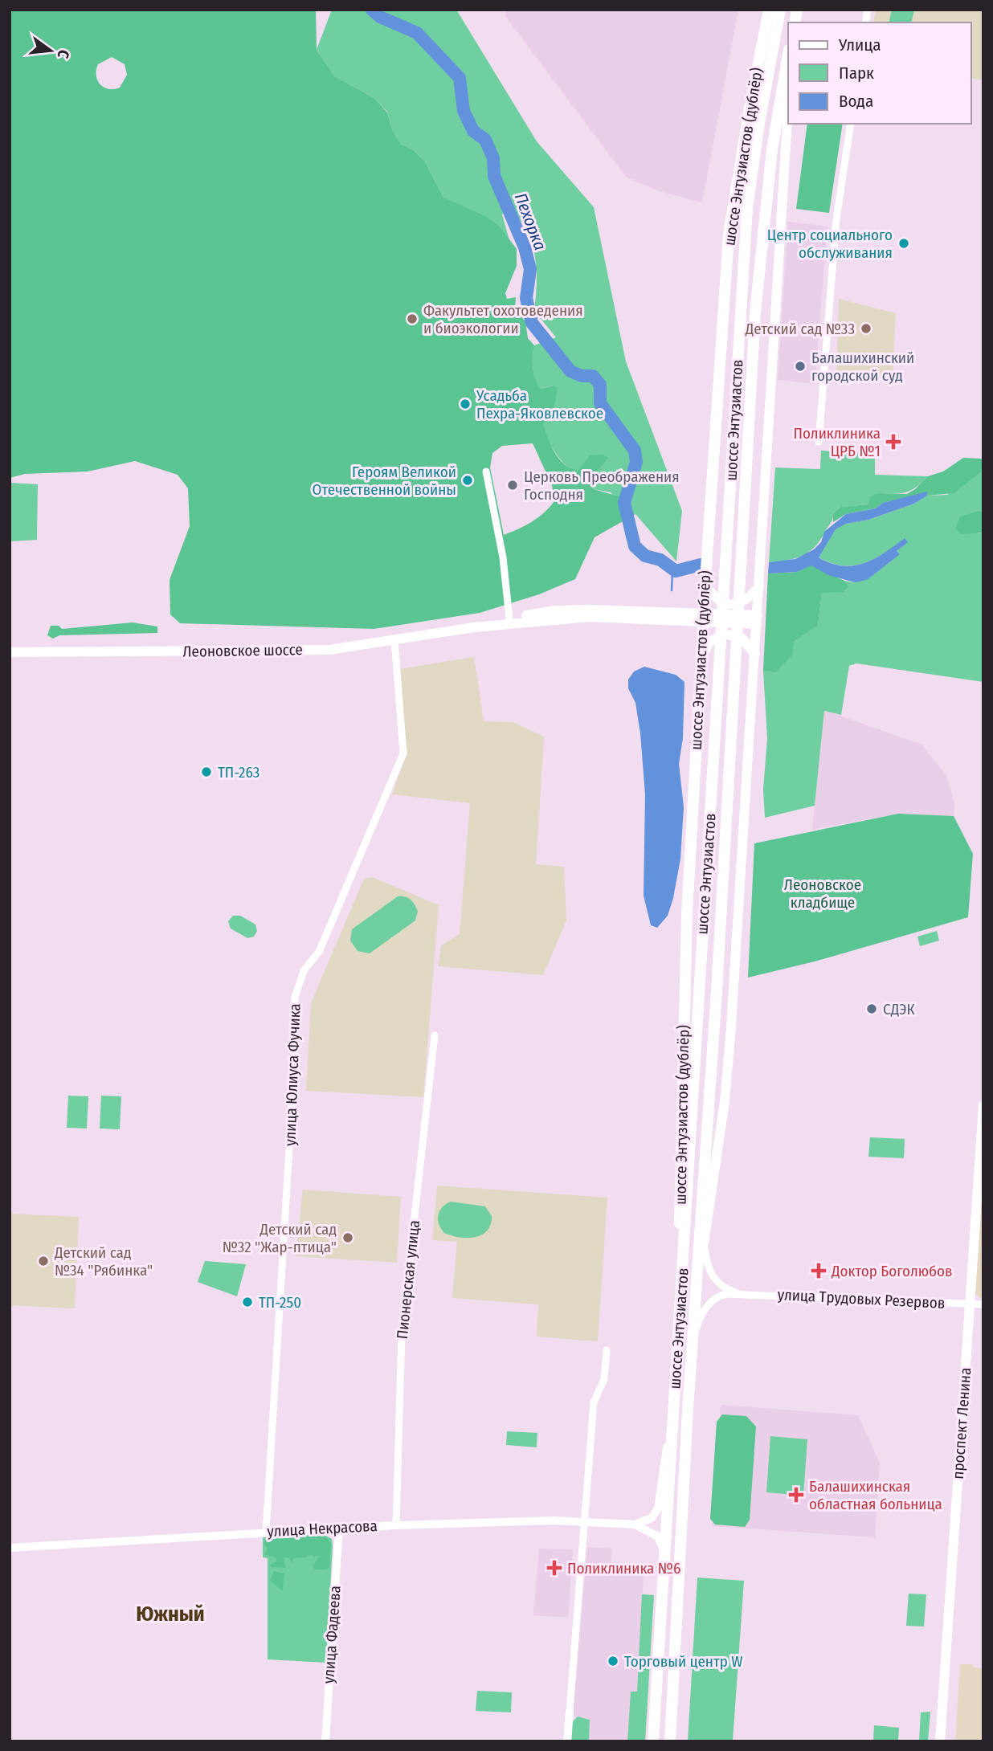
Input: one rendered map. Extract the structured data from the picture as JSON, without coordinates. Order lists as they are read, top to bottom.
{
  "streets": {
    "main road": [
      "шоссе Энтузиастов (дублёр)",
      "шоссе Энтузиастов",
      "Леоновское шоссе",
      "проспект Ленина"
    ],
    "street": [
      "улица Юлиуса Фучика",
      "Пионерская улица",
      "улица Трудовых Резервов",
      "улица Некрасова",
      "улица Фадеева"
    ]
  },
  "crossings": [
    ["шоссе Энтузиастов (дублёр)", "шоссе Энтузиастов"],
    ["шоссе Энтузиастов (дублёр)", "Леоновское шоссе"],
    ["шоссе Энтузиастов (дублёр)", "улица Трудовых Резервов"],
    ["шоссе Энтузиастов", "улица Трудовых Резервов"],
    ["шоссе Энтузиастов", "улица Некрасова"],
    ["Леоновское шоссе", "улица Юлиуса Фучика"],
    ["улица Юлиуса Фучика", "улица Некрасова"],
    ["Пионерская улица", "улица Некрасова"],
    ["улица Трудовых Резервов", "проспект Ленина"],
    ["улица Некрасова", "улица Фадеева"]
  ],
  "districts": ["Южный"],
  "water": ["Пехорка"],
  "parks": ["Леоновское кладбище"],
  "places": {
    "other": [
      "Центр социального обслуживания",
      "Факультет охотоведения и биоэкологии",
      "Детский сад №33",
      "Балашихинский городской суд",
      "Усадьба Пехра-Яковлевское",
      "Героям Великой Отечественной войны",
      "Церковь Преображения Господня",
      "ТП-263",
      "СДЭК",
      "Детский сад №32 \"Жар-птица\"",
      "Детский сад №34 \"Рябинка\"",
      "ТП-250",
      "Торговый центр W"
    ],
    "health": [
      "Поликлиника ЦРБ №1",
      "Доктор Боголюбов",
      "Балашихинская областная больница",
      "Поликлиника №6"
    ]
  },
  "legend": ["Улица", "Парк", "Вода"],
  "north": "right"
}
